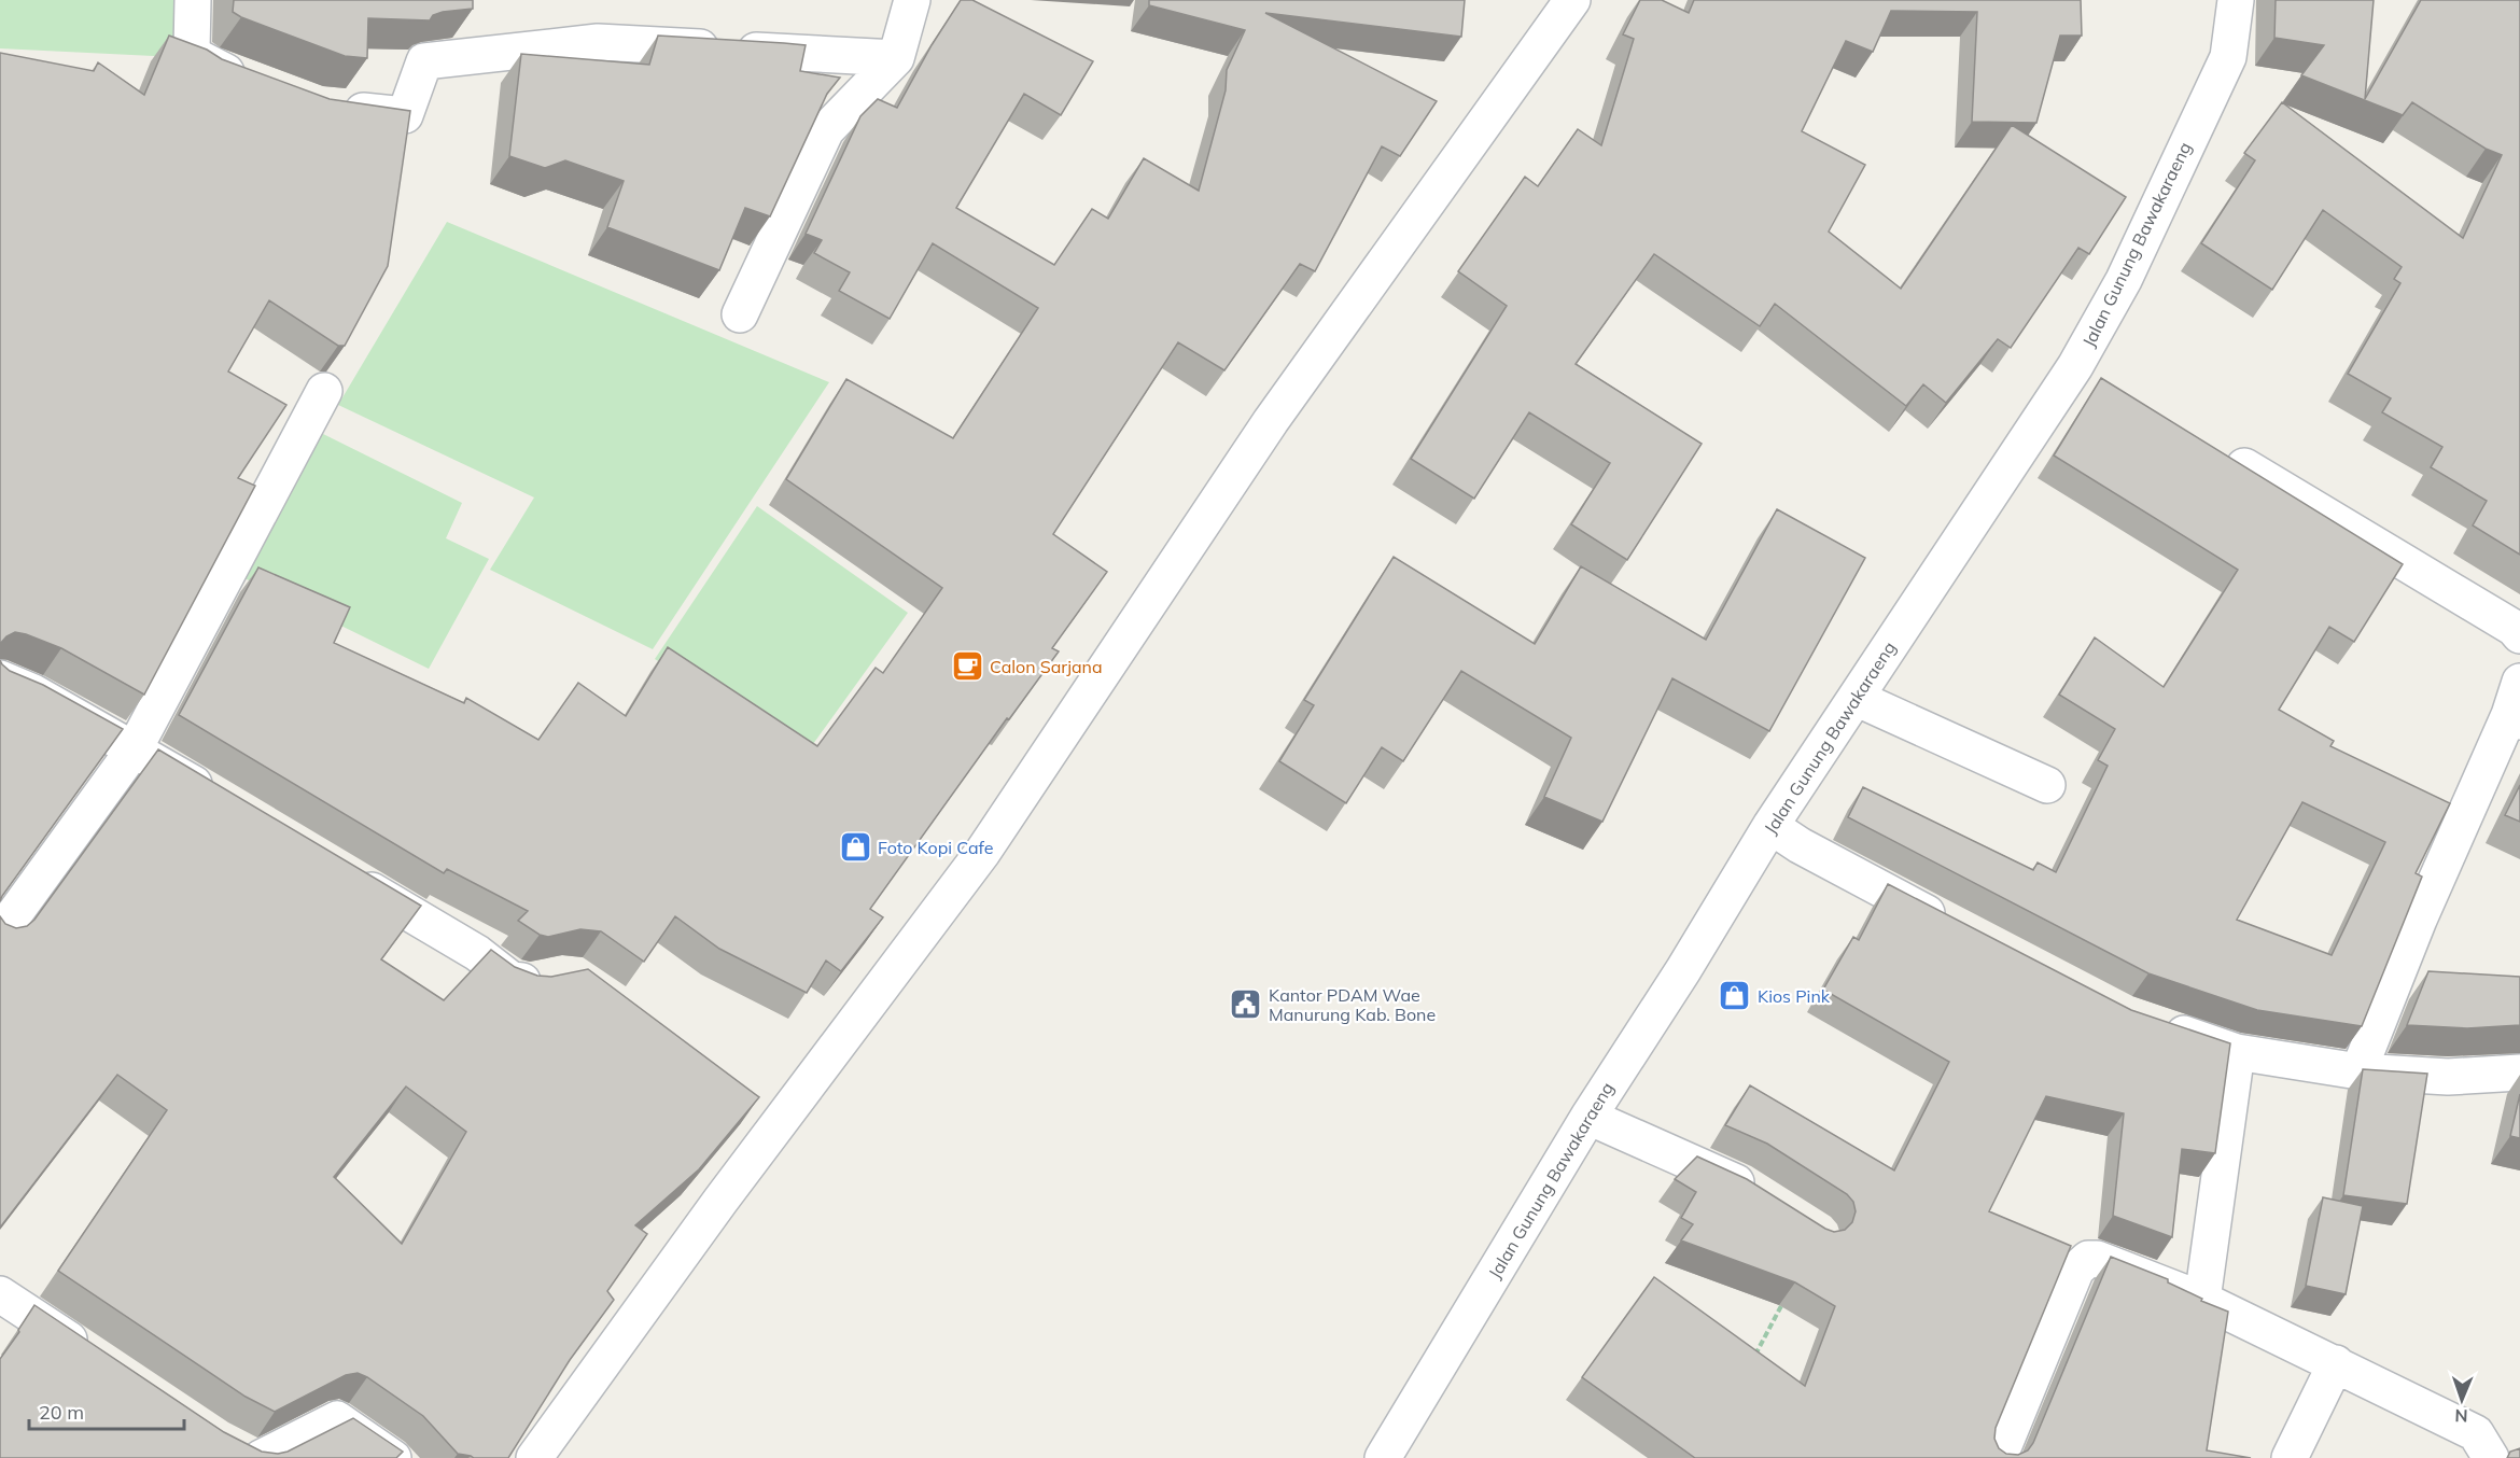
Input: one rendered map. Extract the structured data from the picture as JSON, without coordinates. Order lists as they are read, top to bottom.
{
  "streets": {
    "street": ["Jalan Gunung Bawakaraeng"]
  },
  "places": {
    "cafe": ["Calon Sarjana"],
    "shop": ["Foto Kopi Cafe", "Kios Pink"],
    "public building": ["Kantor PDAM Wae Manurung Kab. Bone"]
  },
  "scale_bar": "20 m",
  "north": "bottom"
}
